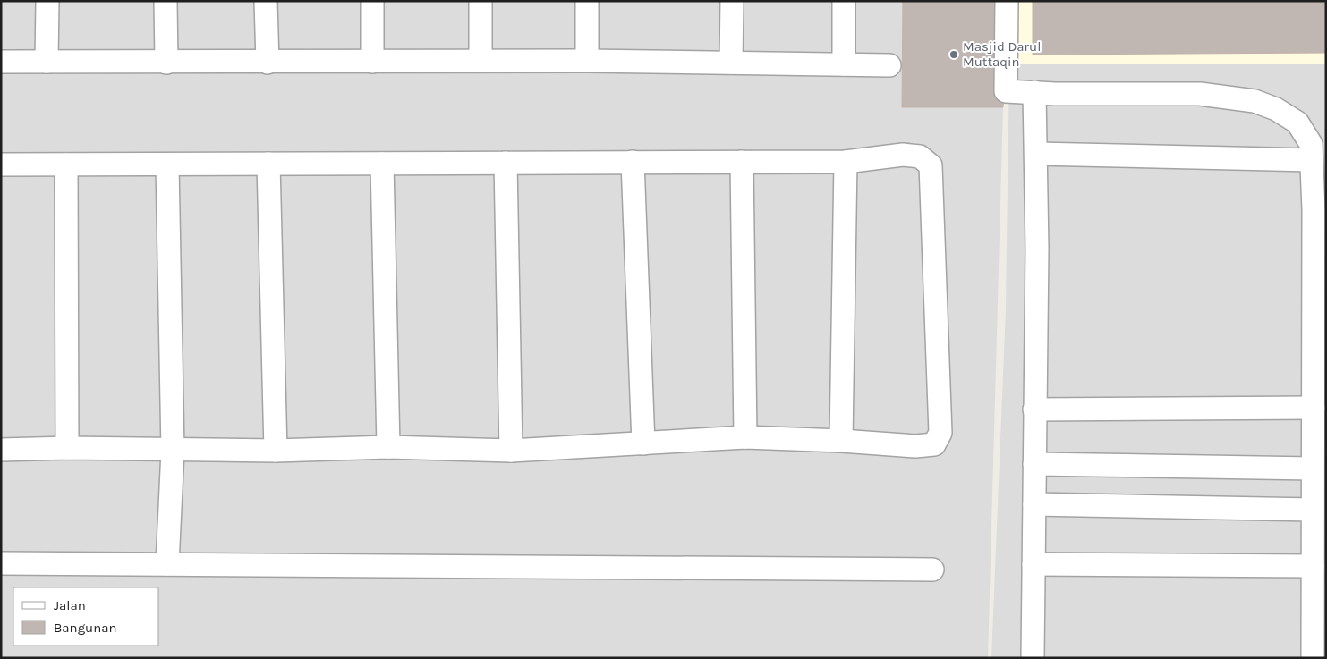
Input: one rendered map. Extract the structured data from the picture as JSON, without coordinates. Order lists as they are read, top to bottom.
{
  "places": ["Masjid Darul Muttaqin"],
  "legend": ["Jalan", "Bangunan"]
}
